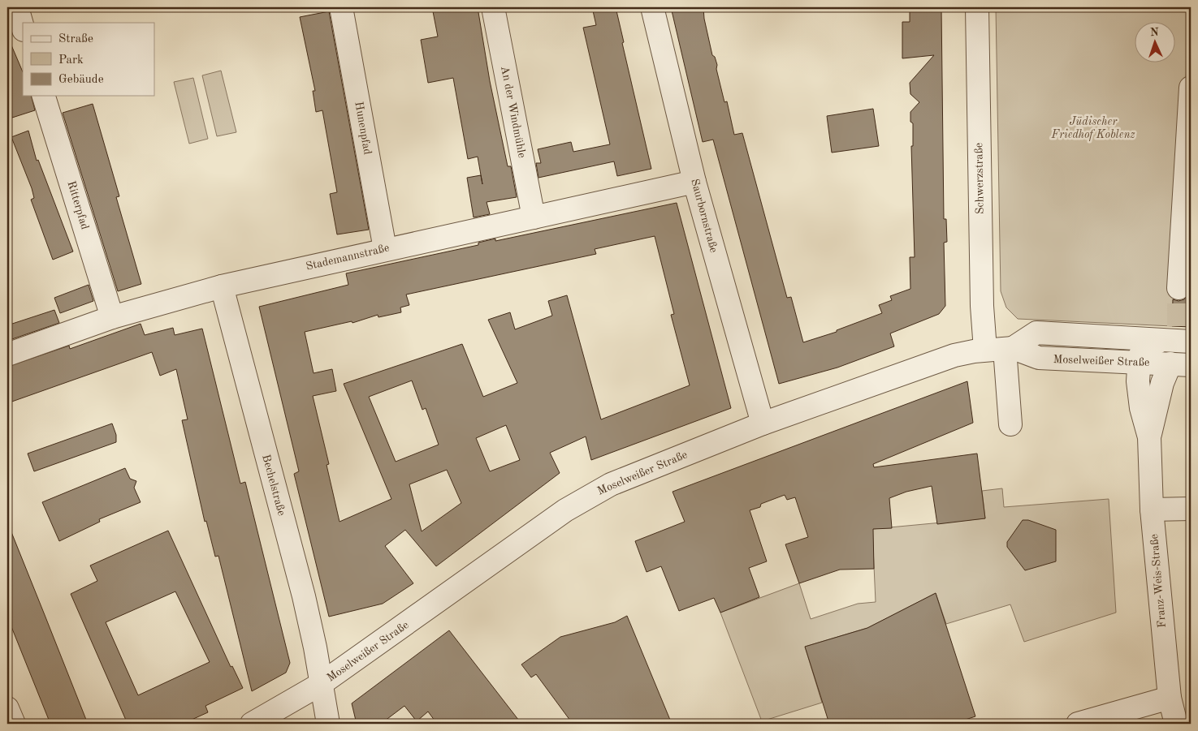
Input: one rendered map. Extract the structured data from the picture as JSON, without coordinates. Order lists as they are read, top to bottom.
{
  "streets": {
    "street": [
      "An der Windmühle",
      "Hunenpfad",
      "Schwerzstraße",
      "Ritterpfad",
      "Saurbornstraße",
      "Stademannstraße",
      "Moselweißer Straße",
      "Bechelstraße",
      "Franz-Weis-Straße"
    ]
  },
  "crossings": [
    ["An der Windmühle", "Stademannstraße"],
    ["Hunenpfad", "Stademannstraße"],
    ["Schwerzstraße", "Moselweißer Straße"],
    ["Ritterpfad", "Stademannstraße"],
    ["Saurbornstraße", "Stademannstraße"],
    ["Saurbornstraße", "Moselweißer Straße"],
    ["Stademannstraße", "Bechelstraße"],
    ["Moselweißer Straße", "Bechelstraße"],
    ["Moselweißer Straße", "Franz-Weis-Straße"]
  ],
  "parks": ["Jüdischer Friedhof Koblenz"],
  "legend": ["Straße", "Park", "Gebäude"],
  "north": "top"
}
